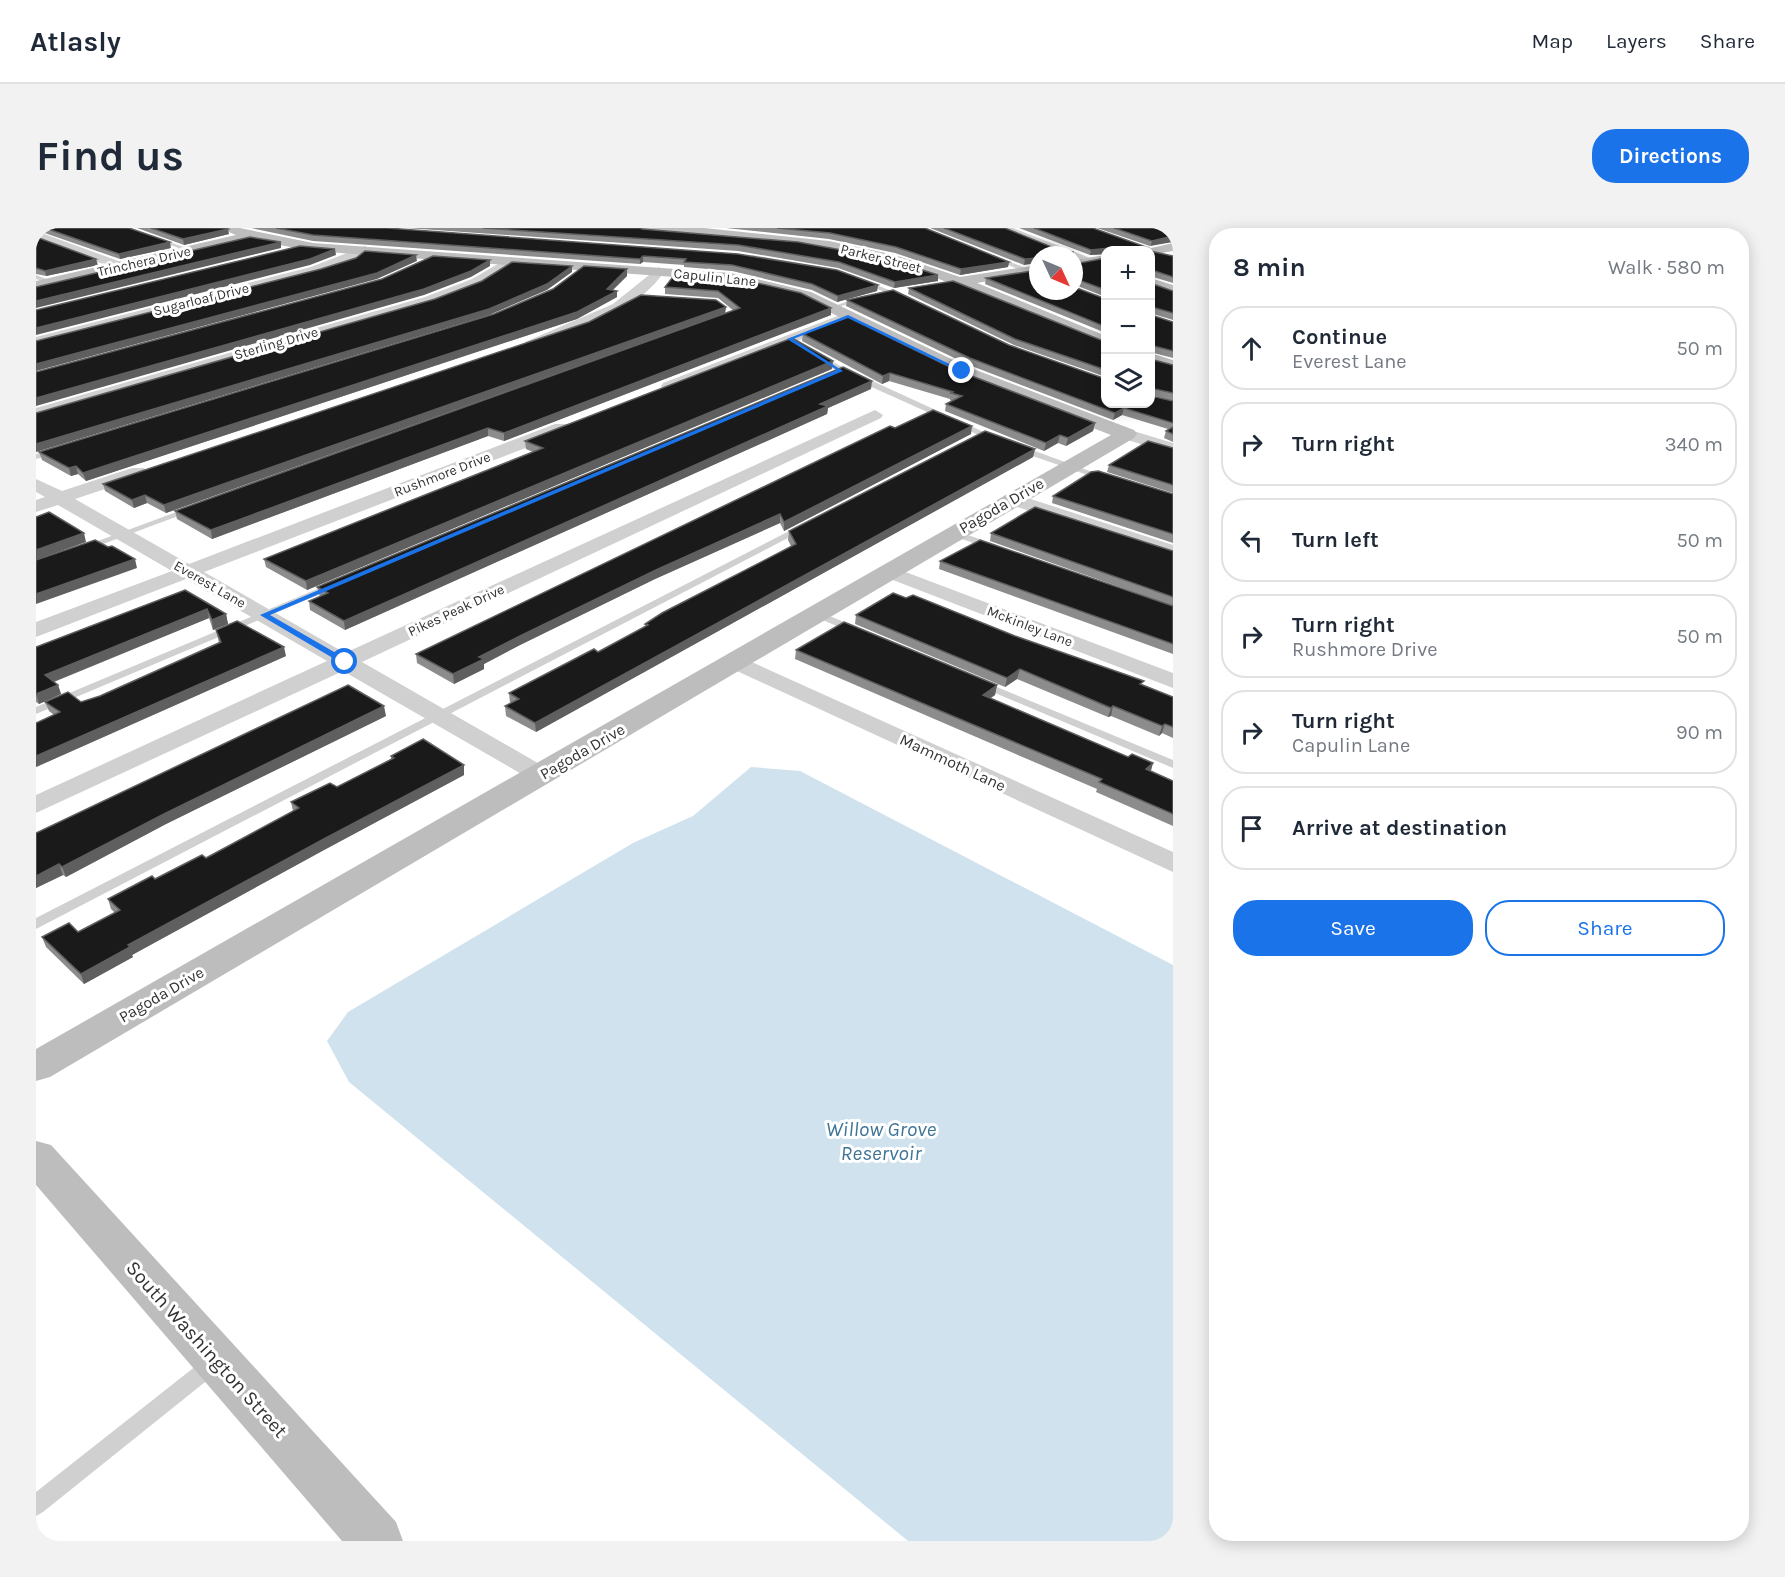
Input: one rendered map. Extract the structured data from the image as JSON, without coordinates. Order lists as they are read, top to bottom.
{
  "streets": {
    "street": [
      "Parker Street",
      "Trinchera Drive",
      "Capulin Lane",
      "Sugarloaf Drive",
      "Sterling Drive",
      "Rushmore Drive",
      "Pagoda Drive",
      "Everest Lane",
      "Pikes Peak Drive",
      "Mckinley Lane",
      "Mammoth Lane",
      "South Washington Street"
    ]
  },
  "crossings": [
    ["Trinchera Drive", "Capulin Lane"],
    ["Capulin Lane", "Sugarloaf Drive"],
    ["Capulin Lane", "Sterling Drive"],
    ["Capulin Lane", "Pagoda Drive"],
    ["Rushmore Drive", "Everest Lane"],
    ["Pagoda Drive", "Everest Lane"],
    ["Pagoda Drive", "Mckinley Lane"],
    ["Pagoda Drive", "Mammoth Lane"],
    ["Everest Lane", "Pikes Peak Drive"]
  ],
  "water": ["Willow Grove Reservoir"],
  "north": "bottom right",
  "page": {
    "header": "Atlasly",
    "nav": ["Map", "Layers", "Share"],
    "buttons": [
      "Directions",
      ["Save", "Share"]
    ],
    "title": "Find us",
    "heading": ["8 min", "Walk · 580 m"],
    "map_buttons": ["+", "−"],
    "list": [
      ["Continue", "Everest Lane", "50 m"],
      ["Turn right", "340 m"],
      ["Turn left", "50 m"],
      ["Turn right", "Rushmore Drive", "50 m"],
      ["Turn right", "Capulin Lane", "90 m"],
      "Arrive at destination"
    ]
  }
}
